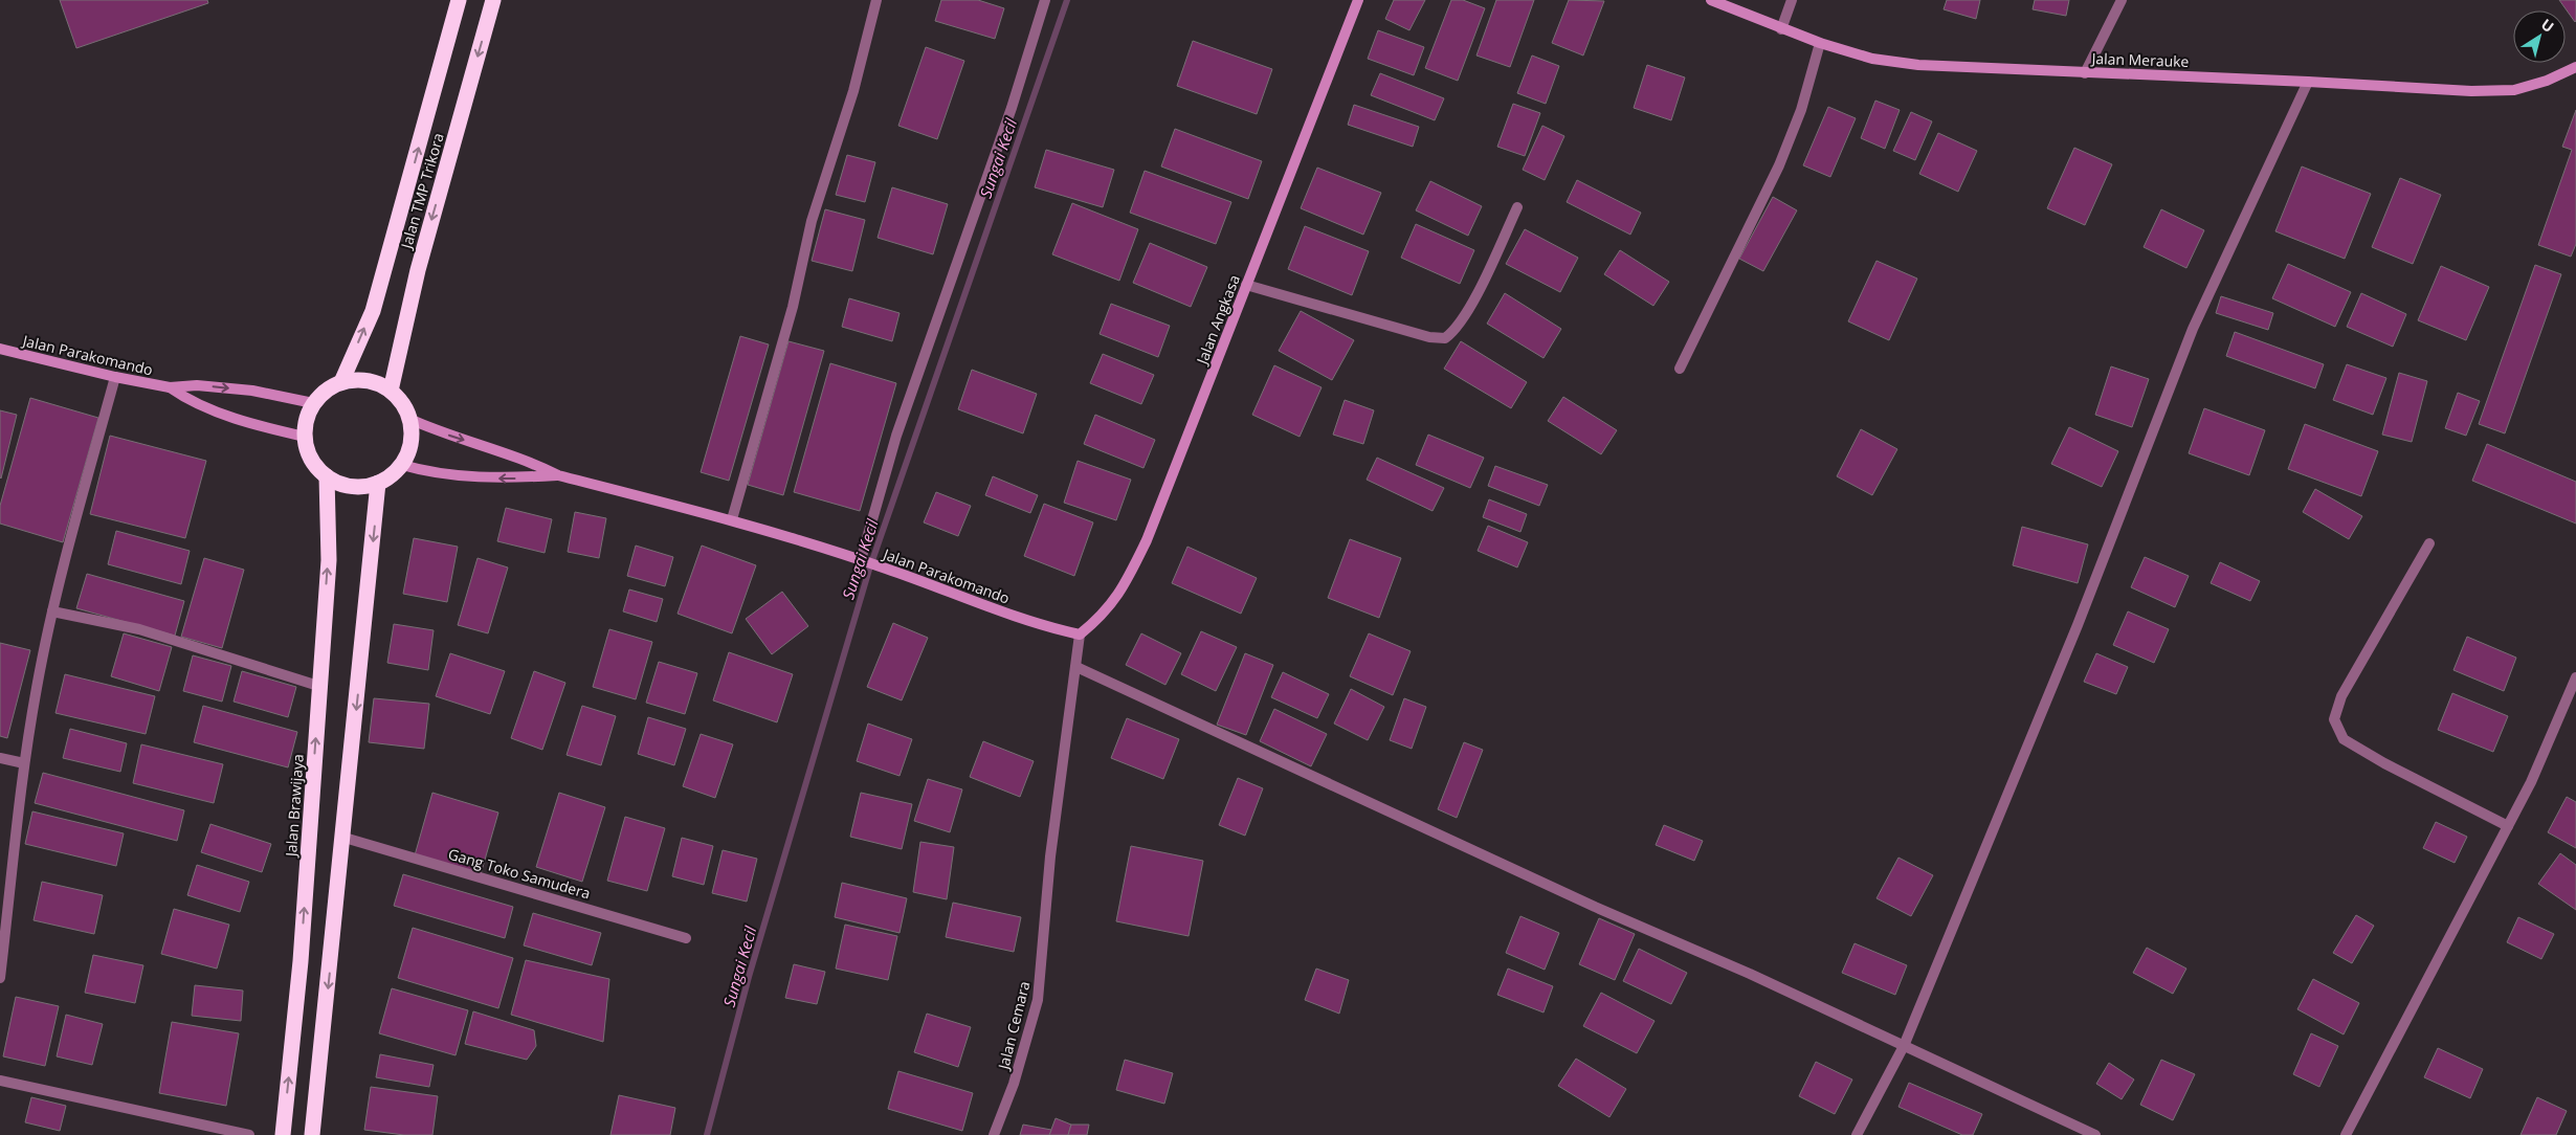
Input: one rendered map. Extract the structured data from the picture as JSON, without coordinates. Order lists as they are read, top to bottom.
{
  "streets": {
    "highway": ["Jalan TMP Trikora", "Jalan Brawijaya"],
    "street": [
      "Jalan Merauke",
      "Jalan Angkasa",
      "Jalan Parakomando",
      "Gang Toko Samudera",
      "Jalan Cemara"
    ]
  },
  "crossings": [
    ["Jalan TMP Trikora", "Jalan Parakomando"],
    ["Jalan TMP Trikora", "Jalan Brawijaya"],
    ["Jalan Angkasa", "Jalan Parakomando"],
    ["Jalan Parakomando", "Jalan Brawijaya"]
  ],
  "water": ["Sungai Kecil"],
  "north": "top right"
}
